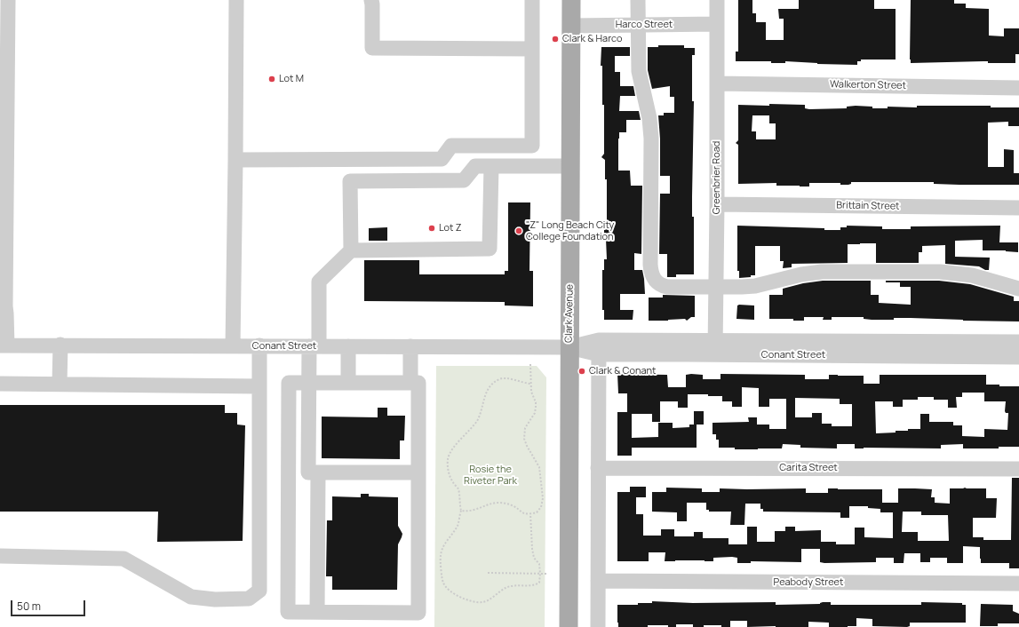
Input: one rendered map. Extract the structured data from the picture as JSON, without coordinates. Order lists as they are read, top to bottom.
{
  "streets": {
    "main road": ["Clark Avenue"],
    "street": [
      "Harco Street",
      "Walkerton Street",
      "Greenbrier Road",
      "Brittain Street",
      "Conant Street",
      "Carita Street",
      "Peabody Street"
    ]
  },
  "crossings": [
    ["Harco Street", "Greenbrier Road"],
    ["Harco Street", "Clark Avenue"],
    ["Walkerton Street", "Greenbrier Road"],
    ["Greenbrier Road", "Brittain Street"],
    ["Greenbrier Road", "Conant Street"],
    ["Clark Avenue", "Conant Street"]
  ],
  "parks": ["Rosie the Riveter Park"],
  "places": [
    "Clark & Harco",
    "Lot M",
    "Lot Z",
    "\"Z\" Long Beach City College Foundation",
    "Clark & Conant"
  ],
  "scale_bar": "50 m"
}
